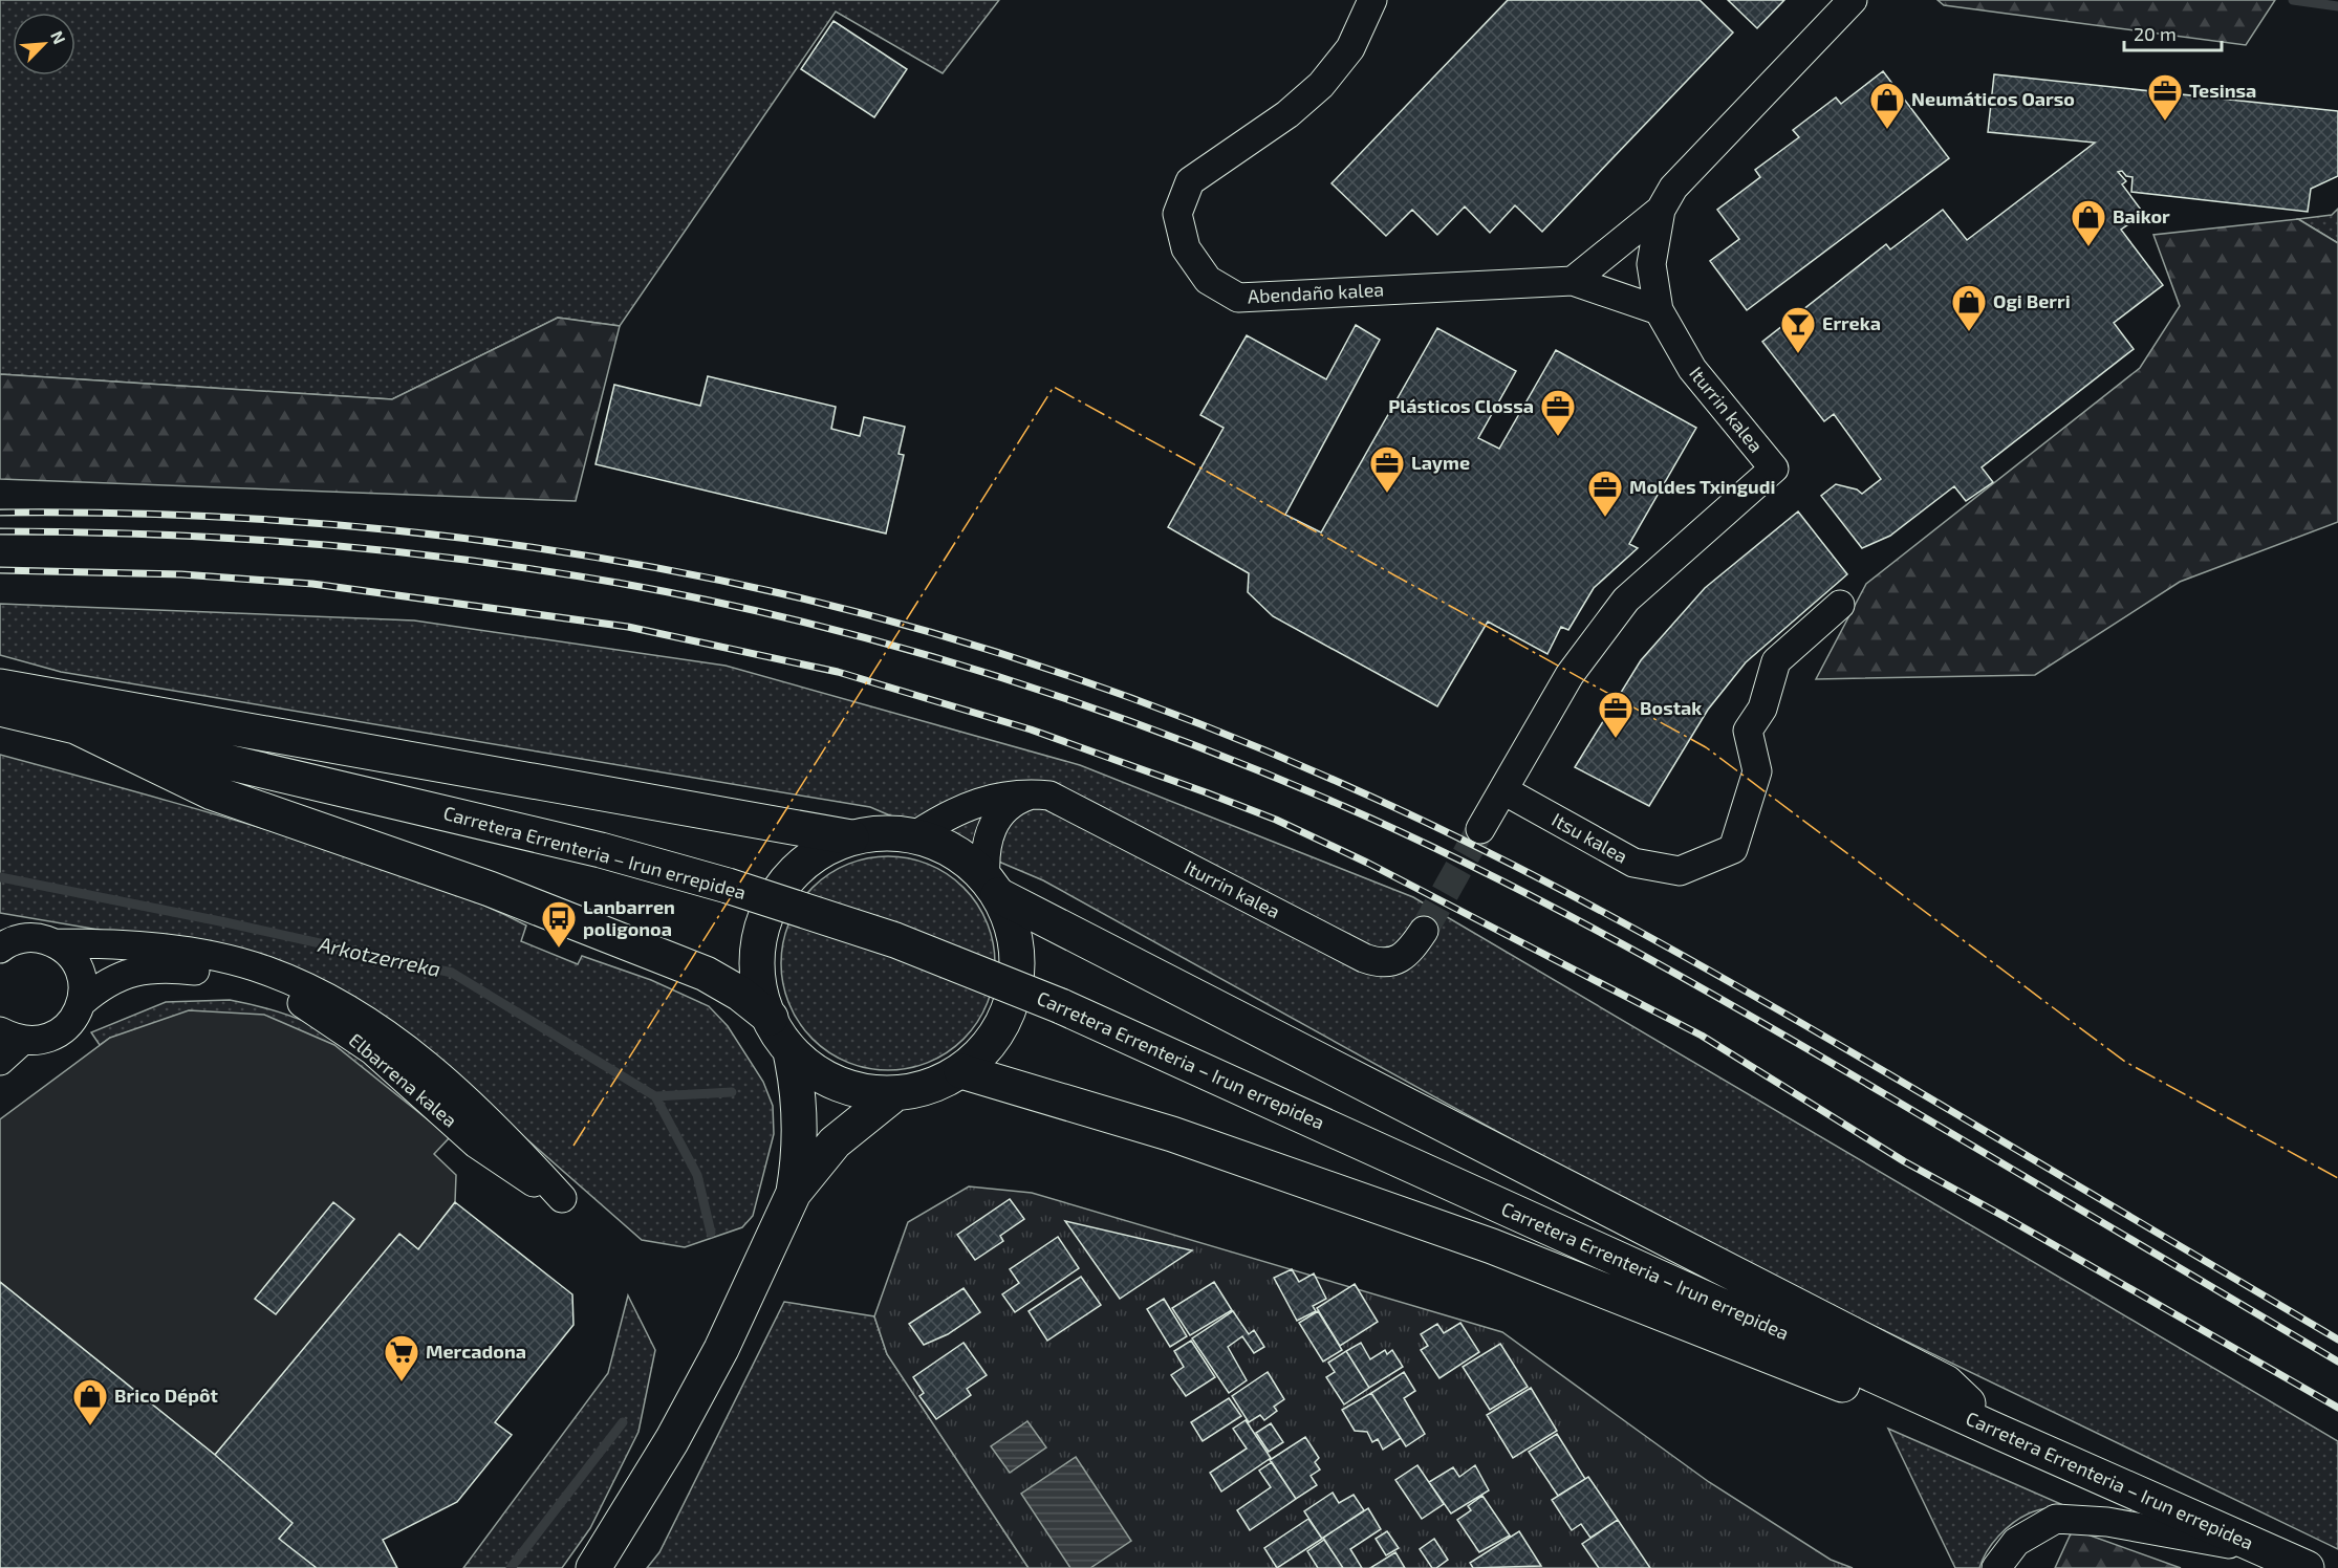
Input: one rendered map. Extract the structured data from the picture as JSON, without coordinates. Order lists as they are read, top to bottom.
{
  "streets": {
    "main road": ["Carretera Errenteria – Irun errepidea"],
    "street": [
      "Abendaño kalea",
      "Iturrin kalea",
      "Itsu kalea",
      "Elbarrena kalea"
    ]
  },
  "crossings": [
    ["Iturrin kalea", "Itsu kalea"]
  ],
  "water": ["Arkotzerreka"],
  "places": {
    "office": [
      "Tesinsa",
      "Plásticos Clossa",
      "Layme",
      "Moldes Txingudi",
      "Bostak"
    ],
    "shop": [
      "Neumáticos Oarso",
      "Baikor",
      "Ogi Berri",
      "Brico Dépôt"
    ],
    "bar": ["Erreka"],
    "bus stop": ["Lanbarren poligonoa"],
    "supermarket": ["Mercadona"]
  },
  "scale_bar": "20 m",
  "north": "top right"
}
